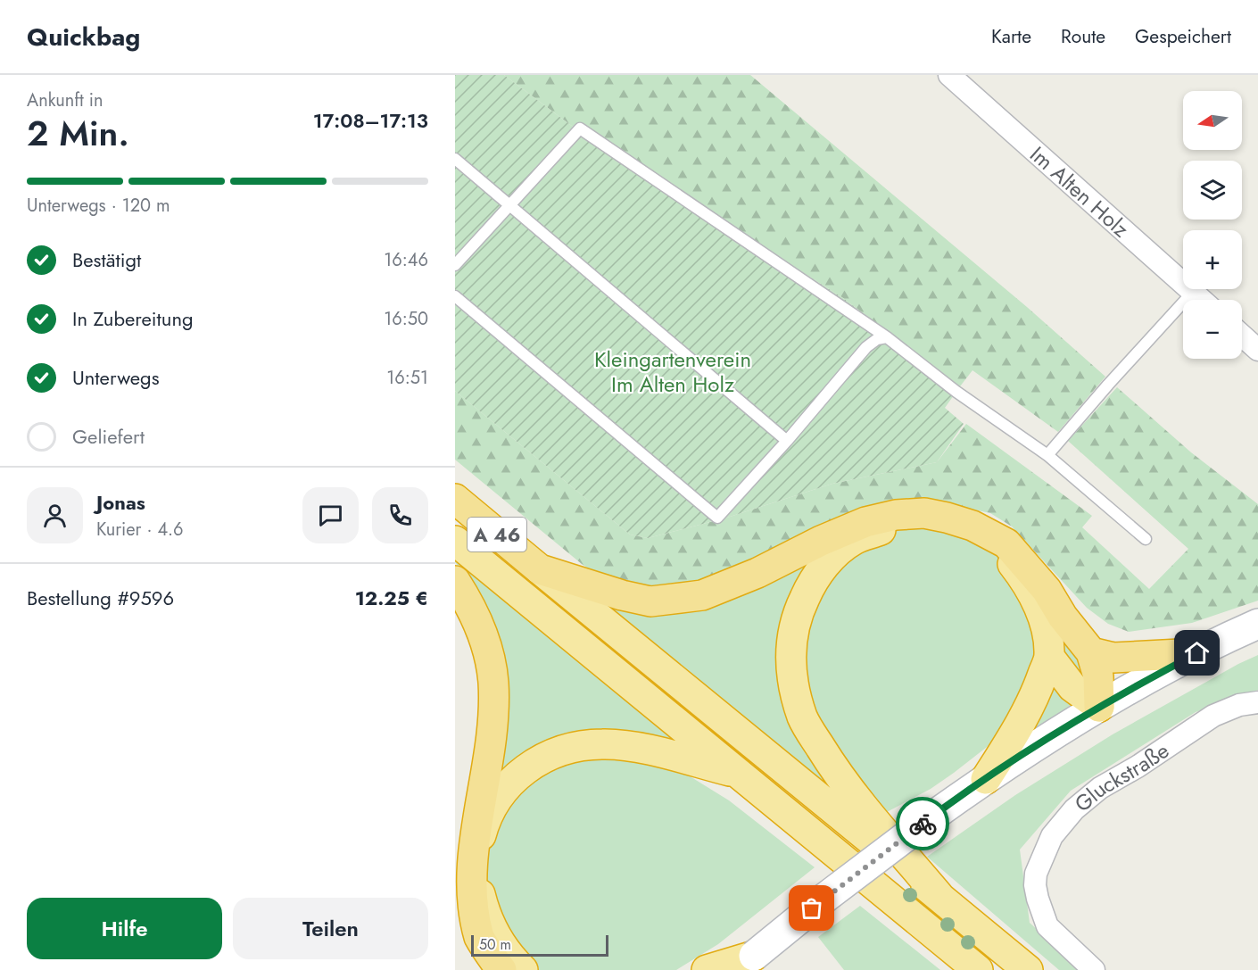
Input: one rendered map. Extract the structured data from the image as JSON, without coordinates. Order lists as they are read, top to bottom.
{
  "streets": {
    "highway": ["A 46"],
    "street": ["Im Alten Holz", "Gluckstraße"]
  },
  "parks": ["Kleingartenverein Im Alten Holz"],
  "scale_bar": "50 m",
  "north": "left",
  "page": {
    "header": "Quickbag",
    "nav": ["Karte", "Route", "Gespeichert"],
    "heading": ["2 Min.", "Ankunft in", "17:08–17:13"],
    "panel": [
      "Jonas",
      "Kurier · 4.6",
      "Bestellung #9596",
      "12.25 €"
    ],
    "map_buttons": ["+", "−"],
    "bar": "Unterwegs · 120 m",
    "list": [
      ["Bestätigt", "16:46"],
      ["In Zubereitung", "16:50"],
      ["Unterwegs", "16:51"],
      "Geliefert"
    ],
    "buttons": ["Hilfe", "Teilen"],
    "scale": "50 m"
  }
}
